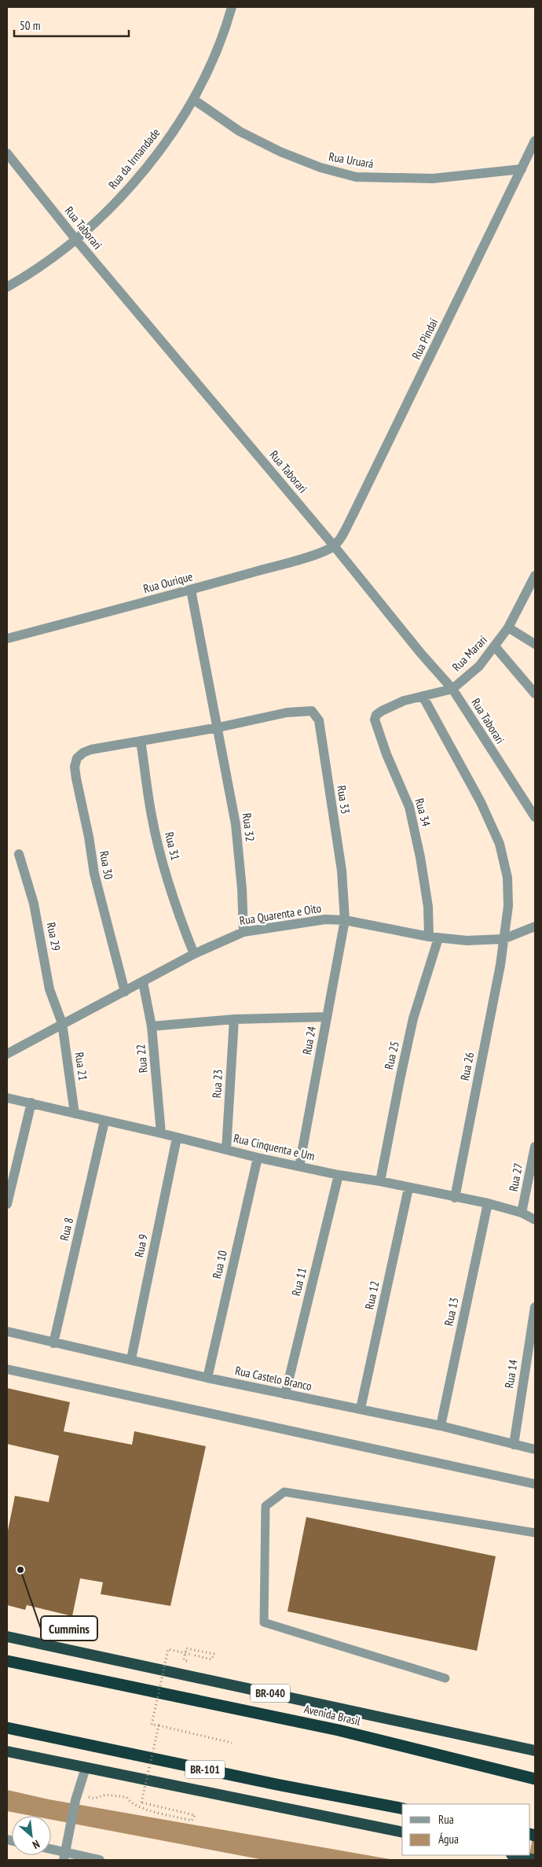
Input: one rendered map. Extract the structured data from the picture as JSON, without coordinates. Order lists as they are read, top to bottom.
{
  "streets": {
    "highway": ["BR-040", "Avenida Brasil", "BR-101"],
    "street": [
      "Rua da Irmandade",
      "Rua Uruará",
      "Rua Taborari",
      "Rua Pindaí",
      "Rua Ourique",
      "Rua Marari",
      "Rua 33",
      "Rua 34",
      "Rua 32",
      "Rua 31",
      "Rua 30",
      "Rua Quarenta e Oito",
      "Rua 29",
      "Rua 24",
      "Rua 25",
      "Rua 22",
      "Rua 21",
      "Rua 26",
      "Rua 23",
      "Rua Cinquenta e Um",
      "Rua 27",
      "Rua 8",
      "Rua 9",
      "Rua 10",
      "Rua 11",
      "Rua 12",
      "Rua 13",
      "Rua 14",
      "Rua Castelo Branco"
    ]
  },
  "crossings": [
    ["Rua da Irmandade", "Rua Uruará"],
    ["Rua da Irmandade", "Rua Taborari"],
    ["Rua Uruará", "Rua Pindaí"],
    ["Rua Taborari", "Rua Pindaí"],
    ["Rua Taborari", "Rua Ourique"],
    ["Rua Taborari", "Rua Marari"],
    ["Rua Pindaí", "Rua Ourique"],
    ["Rua Ourique", "Rua 32"],
    ["Rua Marari", "Rua 34"],
    ["Rua Marari", "Rua 26"],
    ["Rua 33", "Rua 32"],
    ["Rua 33", "Rua Quarenta e Oito"],
    ["Rua 33", "Rua 24"],
    ["Rua 34", "Rua Quarenta e Oito"],
    ["Rua 34", "Rua 25"],
    ["Rua 32", "Rua Quarenta e Oito"],
    ["Rua 31", "Rua 30"],
    ["Rua 31", "Rua Quarenta e Oito"],
    ["Rua 30", "Rua Quarenta e Oito"],
    ["Rua Quarenta e Oito", "Rua 29"],
    ["Rua Quarenta e Oito", "Rua 24"],
    ["Rua Quarenta e Oito", "Rua 25"],
    ["Rua Quarenta e Oito", "Rua 22"],
    ["Rua Quarenta e Oito", "Rua 21"],
    ["Rua Quarenta e Oito", "Rua 26"],
    ["Rua 29", "Rua 21"],
    ["Rua 24", "Rua Cinquenta e Um"],
    ["Rua 25", "Rua Cinquenta e Um"],
    ["Rua 22", "Rua Cinquenta e Um"],
    ["Rua 21", "Rua Cinquenta e Um"],
    ["Rua 26", "Rua Cinquenta e Um"],
    ["Rua 23", "Rua Cinquenta e Um"],
    ["Rua Cinquenta e Um", "Rua 27"],
    ["Rua Cinquenta e Um", "Rua 8"],
    ["Rua Cinquenta e Um", "Rua 9"],
    ["Rua Cinquenta e Um", "Rua 10"],
    ["Rua Cinquenta e Um", "Rua 11"],
    ["Rua Cinquenta e Um", "Rua 12"],
    ["Rua Cinquenta e Um", "Rua 13"],
    ["Rua 8", "Rua Castelo Branco"],
    ["Rua 9", "Rua Castelo Branco"],
    ["Rua 10", "Rua Castelo Branco"],
    ["Rua 11", "Rua Castelo Branco"],
    ["Rua 12", "Rua Castelo Branco"],
    ["Rua 13", "Rua Castelo Branco"],
    ["Rua 14", "Rua Castelo Branco"]
  ],
  "places": ["Cummins"],
  "legend": ["Rua", "Água"],
  "scale_bar": "50 m",
  "north": "bottom right"
}
